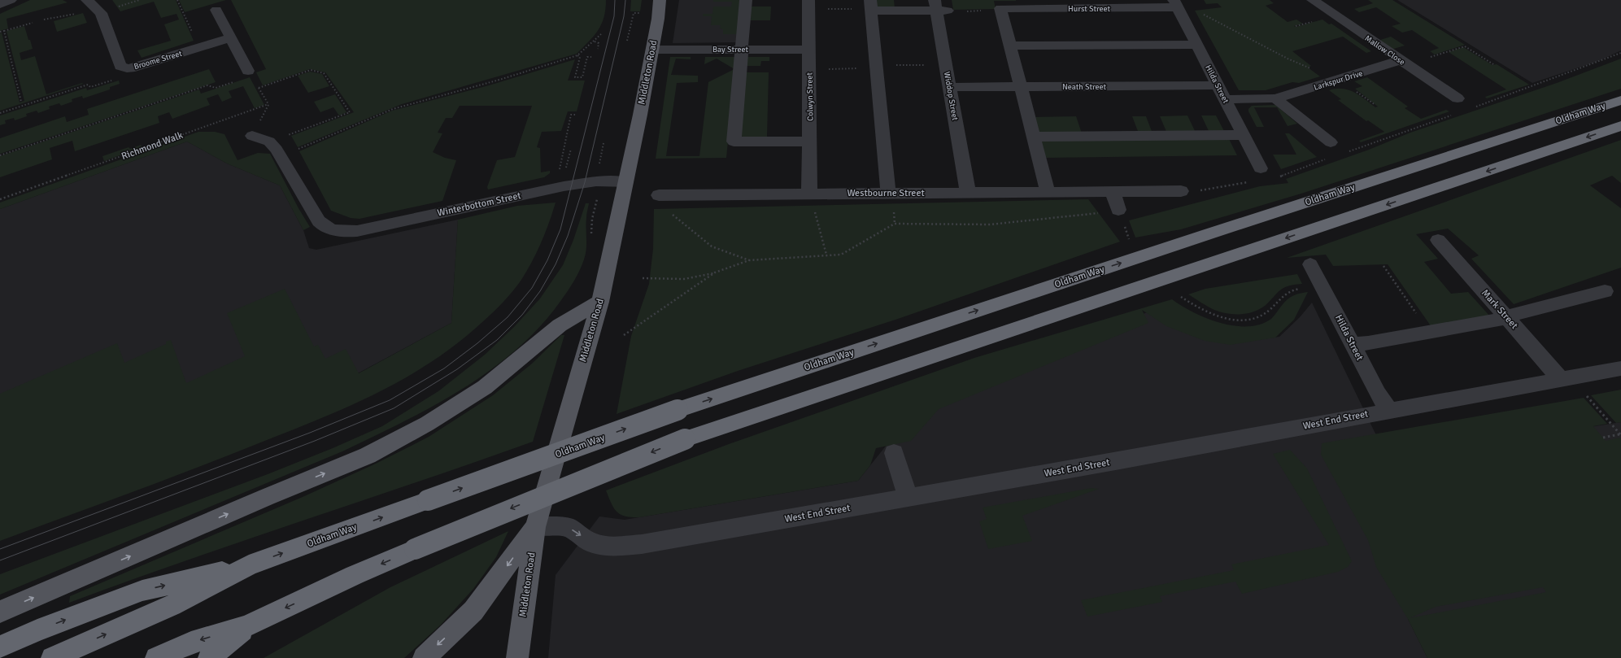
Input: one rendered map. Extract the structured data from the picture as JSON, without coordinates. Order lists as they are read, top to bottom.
{
  "streets": {
    "highway": ["Oldham Way"],
    "main road": ["Middleton Road"],
    "street": [
      "Hurst Street",
      "Bay Street",
      "Mallow Close",
      "Broome Street",
      "Larkspur Drive",
      "Hilda Street",
      "Neath Street",
      "Widdop Street",
      "Colwyn Street",
      "Westbourne Street",
      "Winterbottom Street",
      "Mark Street",
      "West End Street"
    ],
    "path": ["Richmond Walk"]
  },
  "crossings": [
    ["Hurst Street", "Hilda Street"],
    ["Bay Street", "Middleton Road"],
    ["Bay Street", "Colwyn Street"],
    ["Mallow Close", "Larkspur Drive"],
    ["Middleton Road", "Winterbottom Street"],
    ["Middleton Road", "West End Street"],
    ["Larkspur Drive", "Hilda Street"],
    ["Hilda Street", "Neath Street"],
    ["Hilda Street", "West End Street"],
    ["Neath Street", "Widdop Street"],
    ["Widdop Street", "Westbourne Street"],
    ["Colwyn Street", "Westbourne Street"],
    ["Mark Street", "West End Street"]
  ]
}
